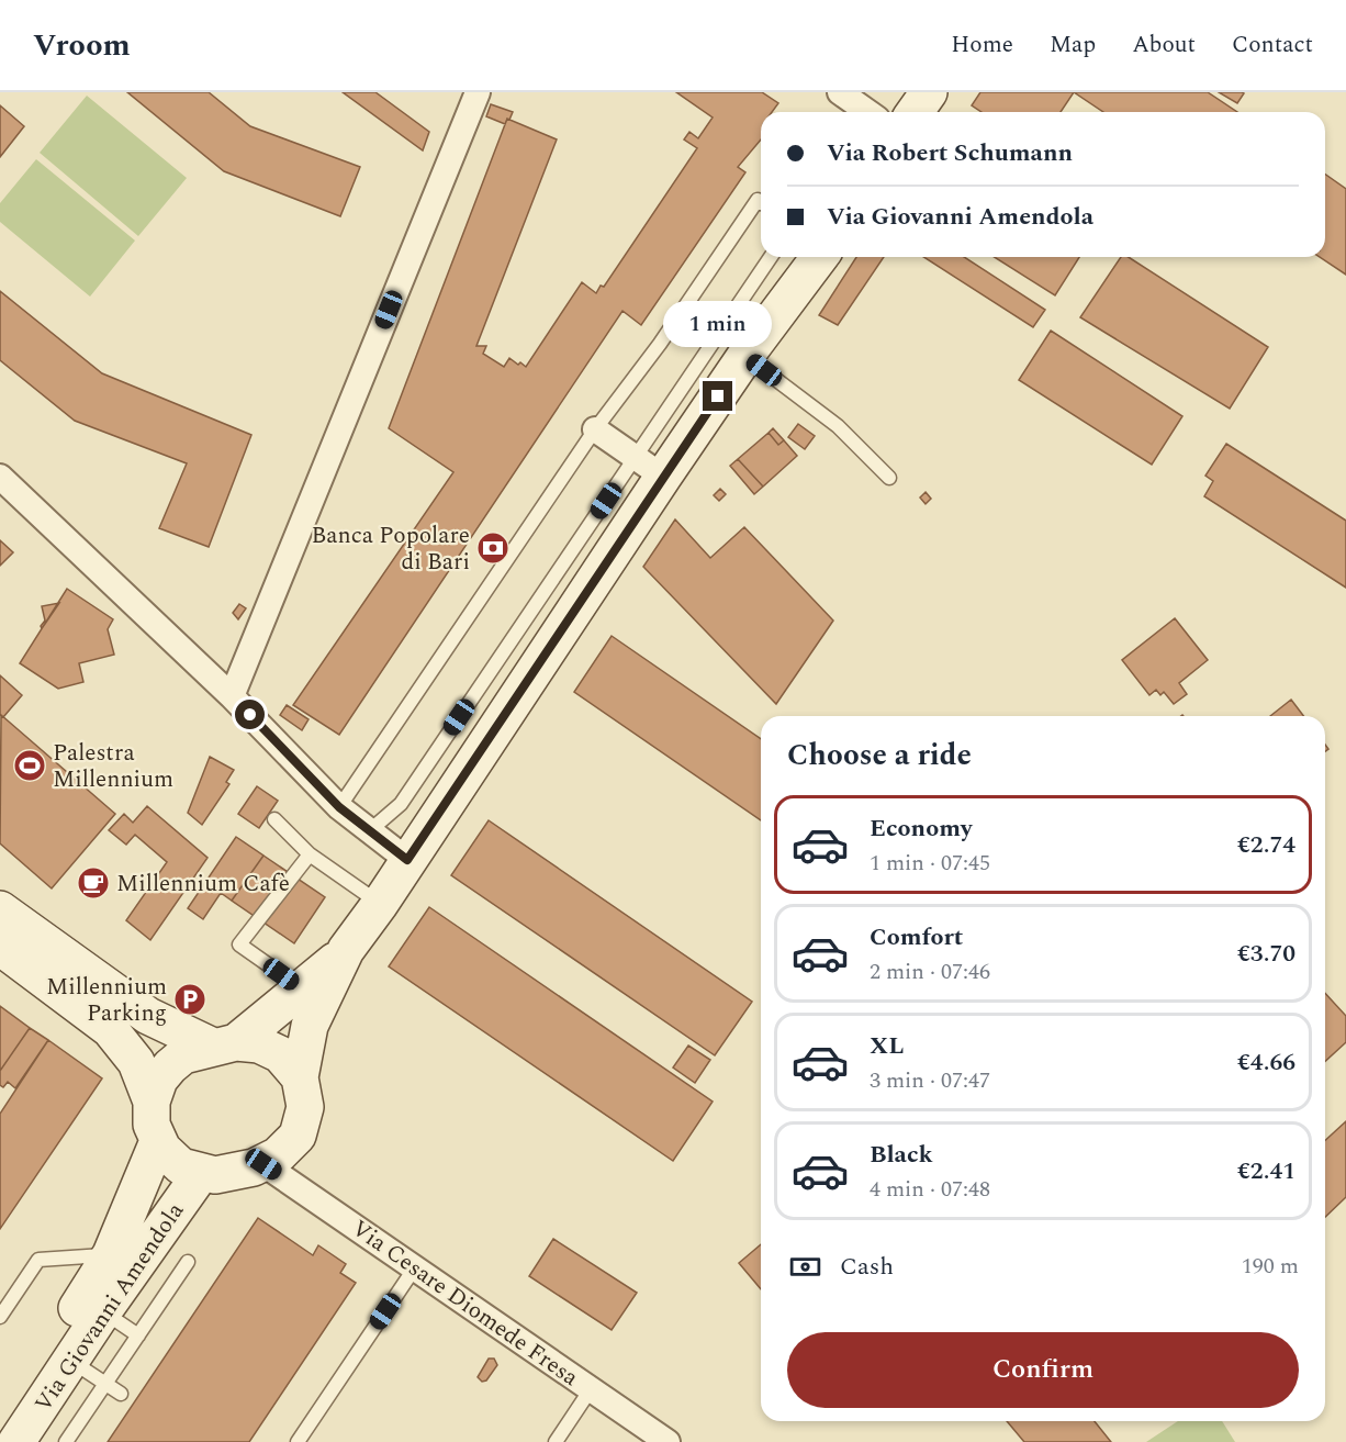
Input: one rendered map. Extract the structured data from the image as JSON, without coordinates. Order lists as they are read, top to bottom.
{
  "streets": {
    "main road": ["Via Giovanni Amendola"],
    "street": ["Via Cesare Diomede Fresa"]
  },
  "crossings": [
    ["Via Cesare Diomede Fresa", "Via Giovanni Amendola"]
  ],
  "places": {
    "bank": ["Banca Popolare di Bari"],
    "sports": ["Palestra Millennium"],
    "cafe": ["Millennium Cafè"],
    "parking": ["Millennium Parking"]
  },
  "page": {
    "header": "Vroom",
    "nav": [
      "Home",
      "Map",
      "About",
      "Contact"
    ],
    "banner": ["Via Robert Schumann", "Via Giovanni Amendola"],
    "bubble": "1 min",
    "heading": "Choose a ride",
    "list": [
      {
        "name": "Economy",
        "note": "1 min · 07:45",
        "value": "€2.74"
      },
      {
        "name": "Comfort",
        "note": "2 min · 07:46",
        "value": "€3.70"
      },
      {
        "name": "XL",
        "note": "3 min · 07:47",
        "value": "€4.66"
      },
      {
        "name": "Black",
        "note": "4 min · 07:48",
        "value": "€2.41"
      }
    ],
    "pay": ["Cash", "190 m"],
    "buttons": "Confirm"
  }
}
